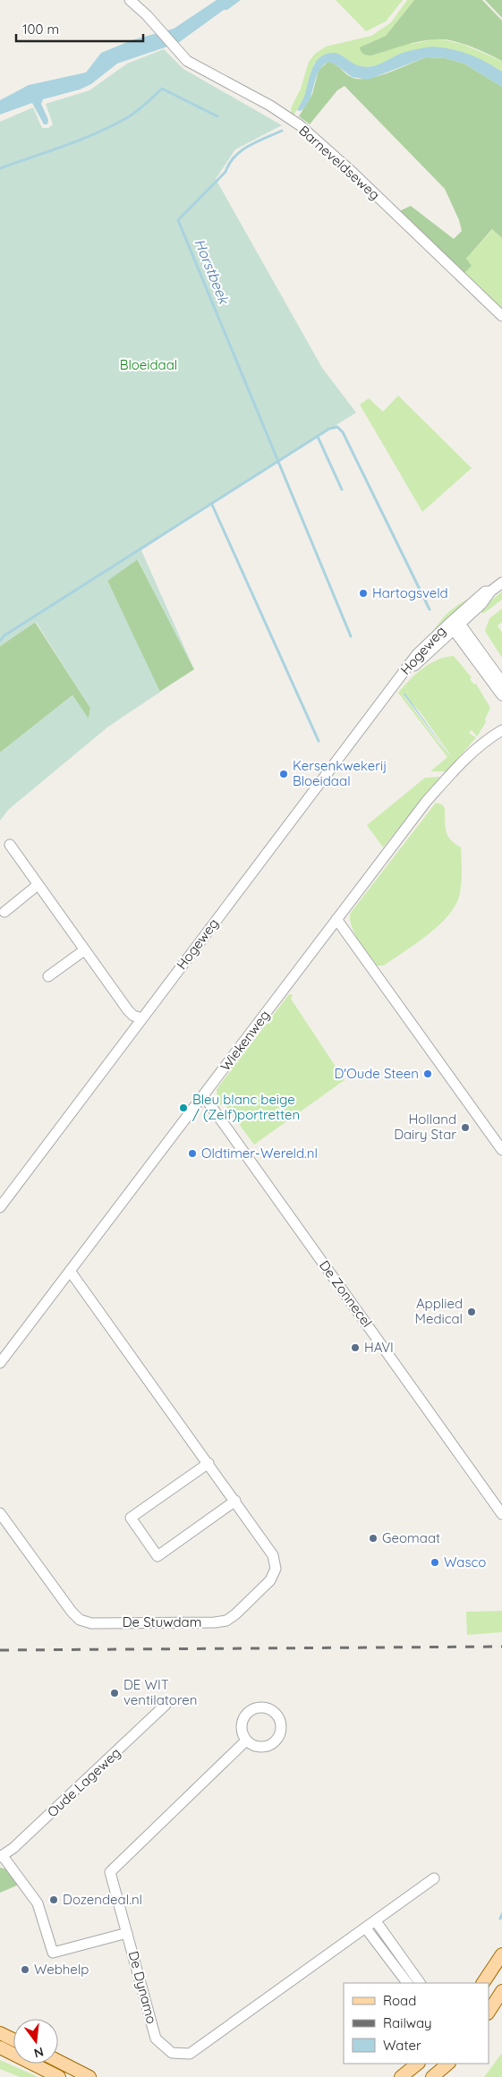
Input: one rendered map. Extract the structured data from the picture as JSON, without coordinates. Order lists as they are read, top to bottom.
{
  "streets": {
    "street": [
      "Barneveldseweg",
      "Hogeweg",
      "Wiekenweg",
      "De Zonnecel",
      "De Stuwdam",
      "Oude Lageweg",
      "De Dynamo"
    ]
  },
  "crossings": [
    ["Wiekenweg", "De Zonnecel"],
    ["Wiekenweg", "De Stuwdam"]
  ],
  "water": ["Horstbeek"],
  "parks": ["Bloeidaal"],
  "places": [
    "Hartogsveld",
    "Kersenkwekerij Bloeidaal",
    "D'Oude Steen",
    "Bleu blanc beige / (Zelf)portretten",
    "Holland Dairy Star",
    "Oldtimer-Wereld.nl",
    "Applied Medical",
    "HAVI",
    "Geomaat",
    "Wasco",
    "DE WIT ventilatoren",
    "Dozendeal.nl",
    "Webhelp"
  ],
  "legend": ["Road", "Railway", "Water"],
  "scale_bar": "100 m",
  "north": "bottom"
}
